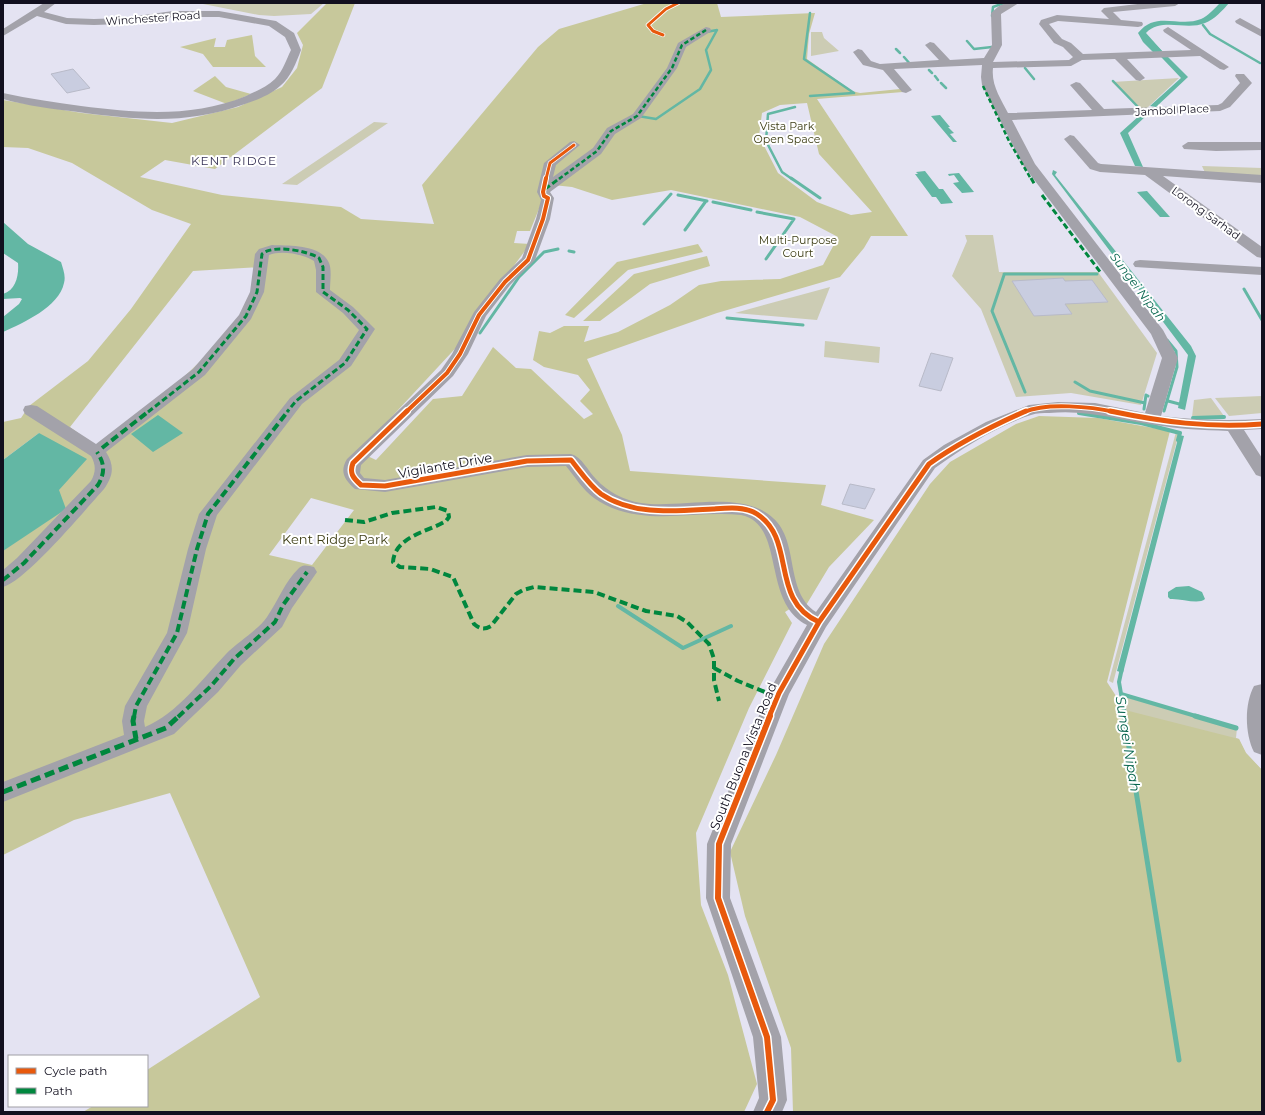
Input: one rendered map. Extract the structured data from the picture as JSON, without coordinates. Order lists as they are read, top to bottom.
{
  "streets": {
    "street": [
      "Winchester Road",
      "Jambol Place",
      "Lorong Sarhad",
      "Vigilante Drive",
      "South Buona Vista Road"
    ]
  },
  "crossings": [
    ["Vigilante Drive", "South Buona Vista Road"]
  ],
  "districts": ["KENT RIDGE"],
  "water": ["Sungei Nipah"],
  "parks": ["Vista Park Open Space", "Multi-Purpose Court", "Kent Ridge Park"],
  "legend": ["Cycle path", "Path"]
}
